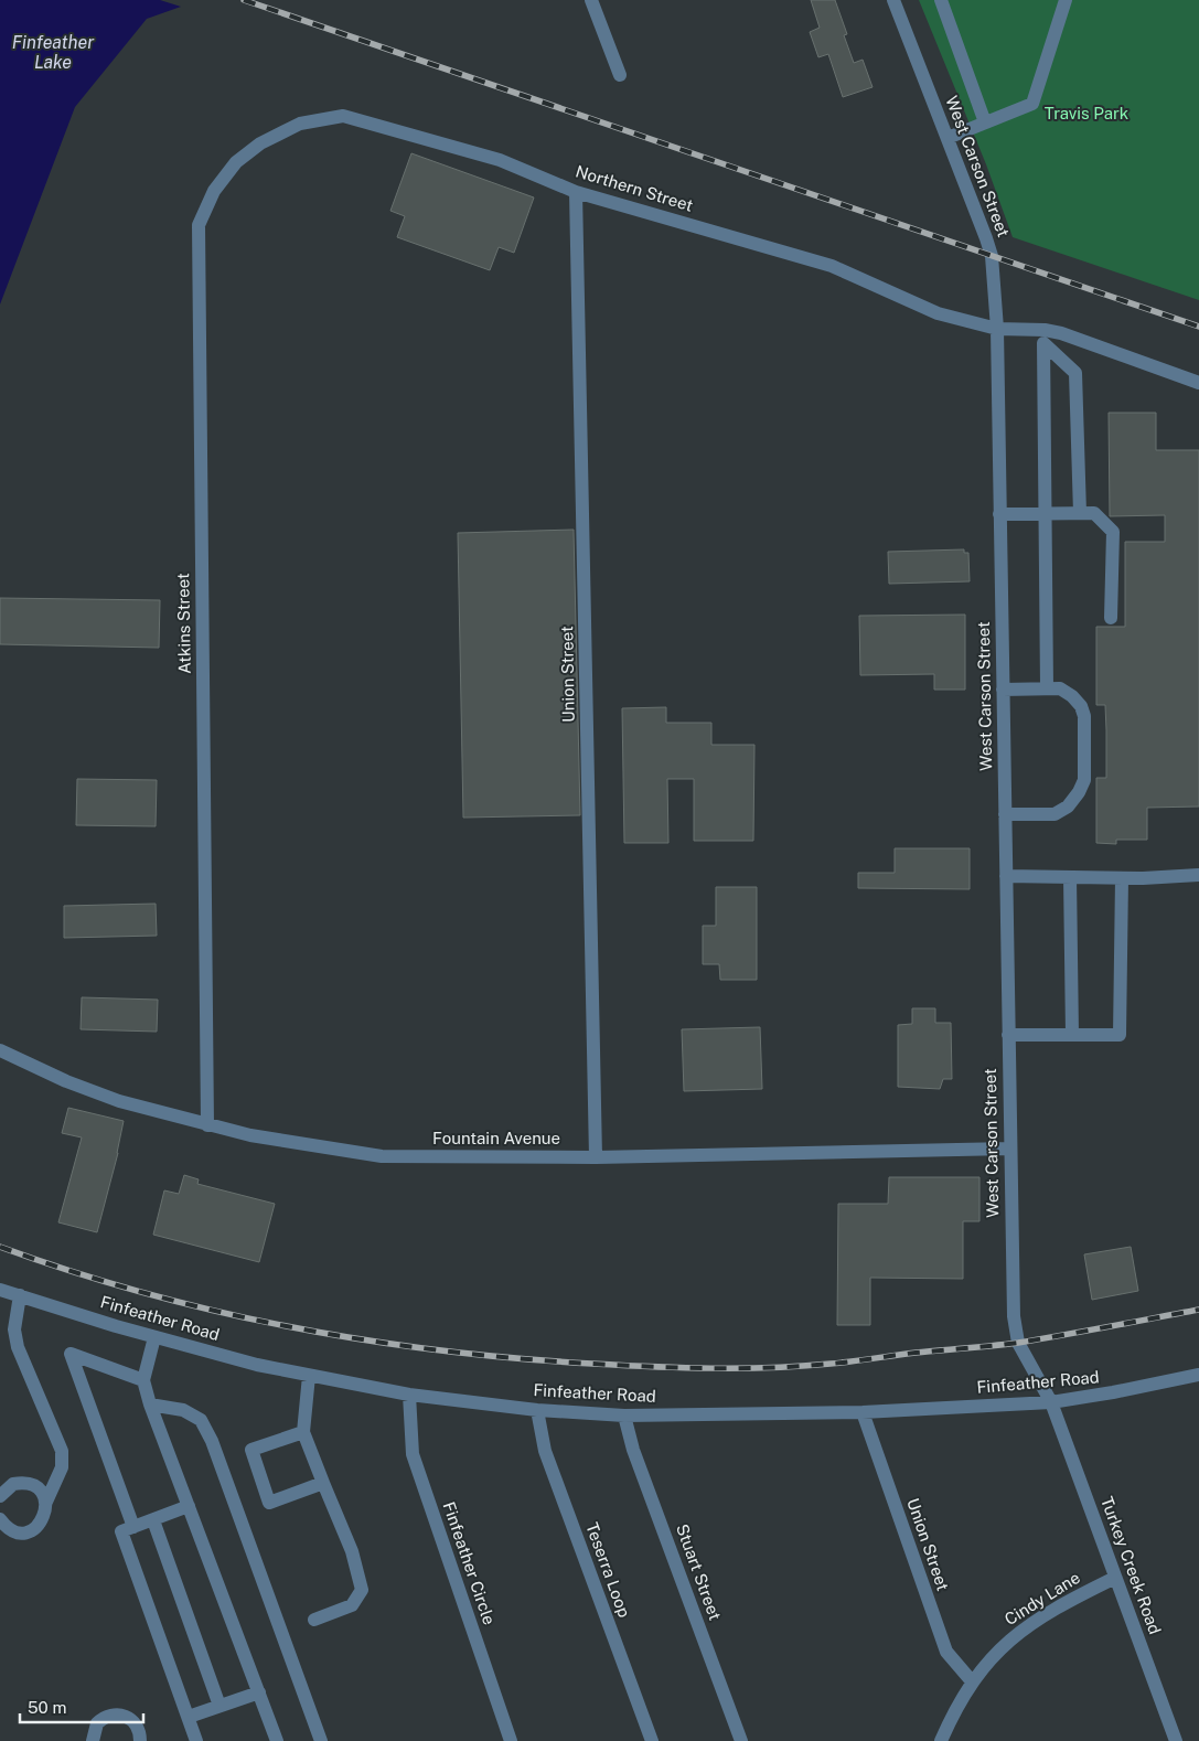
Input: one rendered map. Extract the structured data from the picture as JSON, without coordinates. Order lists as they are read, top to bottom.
{
  "streets": {
    "street": [
      "West Carson Street",
      "Northern Street",
      "Atkins Street",
      "Union Street",
      "Fountain Avenue",
      "Finfeather Road",
      "Finfeather Circle",
      "Turkey Creek Road",
      "Teserra Loop",
      "Stuart Street",
      "Cindy Lane"
    ]
  },
  "crossings": [
    ["West Carson Street", "Northern Street"],
    ["West Carson Street", "Fountain Avenue"],
    ["West Carson Street", "Finfeather Road"],
    ["West Carson Street", "Turkey Creek Road"],
    ["Northern Street", "Atkins Street"],
    ["Northern Street", "Union Street"],
    ["Atkins Street", "Fountain Avenue"],
    ["Union Street", "Fountain Avenue"],
    ["Union Street", "Finfeather Road"],
    ["Union Street", "Cindy Lane"],
    ["Finfeather Road", "Finfeather Circle"],
    ["Finfeather Road", "Turkey Creek Road"],
    ["Finfeather Road", "Teserra Loop"],
    ["Finfeather Road", "Stuart Street"],
    ["Turkey Creek Road", "Cindy Lane"]
  ],
  "water": ["Finfeather Lake"],
  "parks": ["Travis Park"],
  "scale_bar": "50 m"
}
